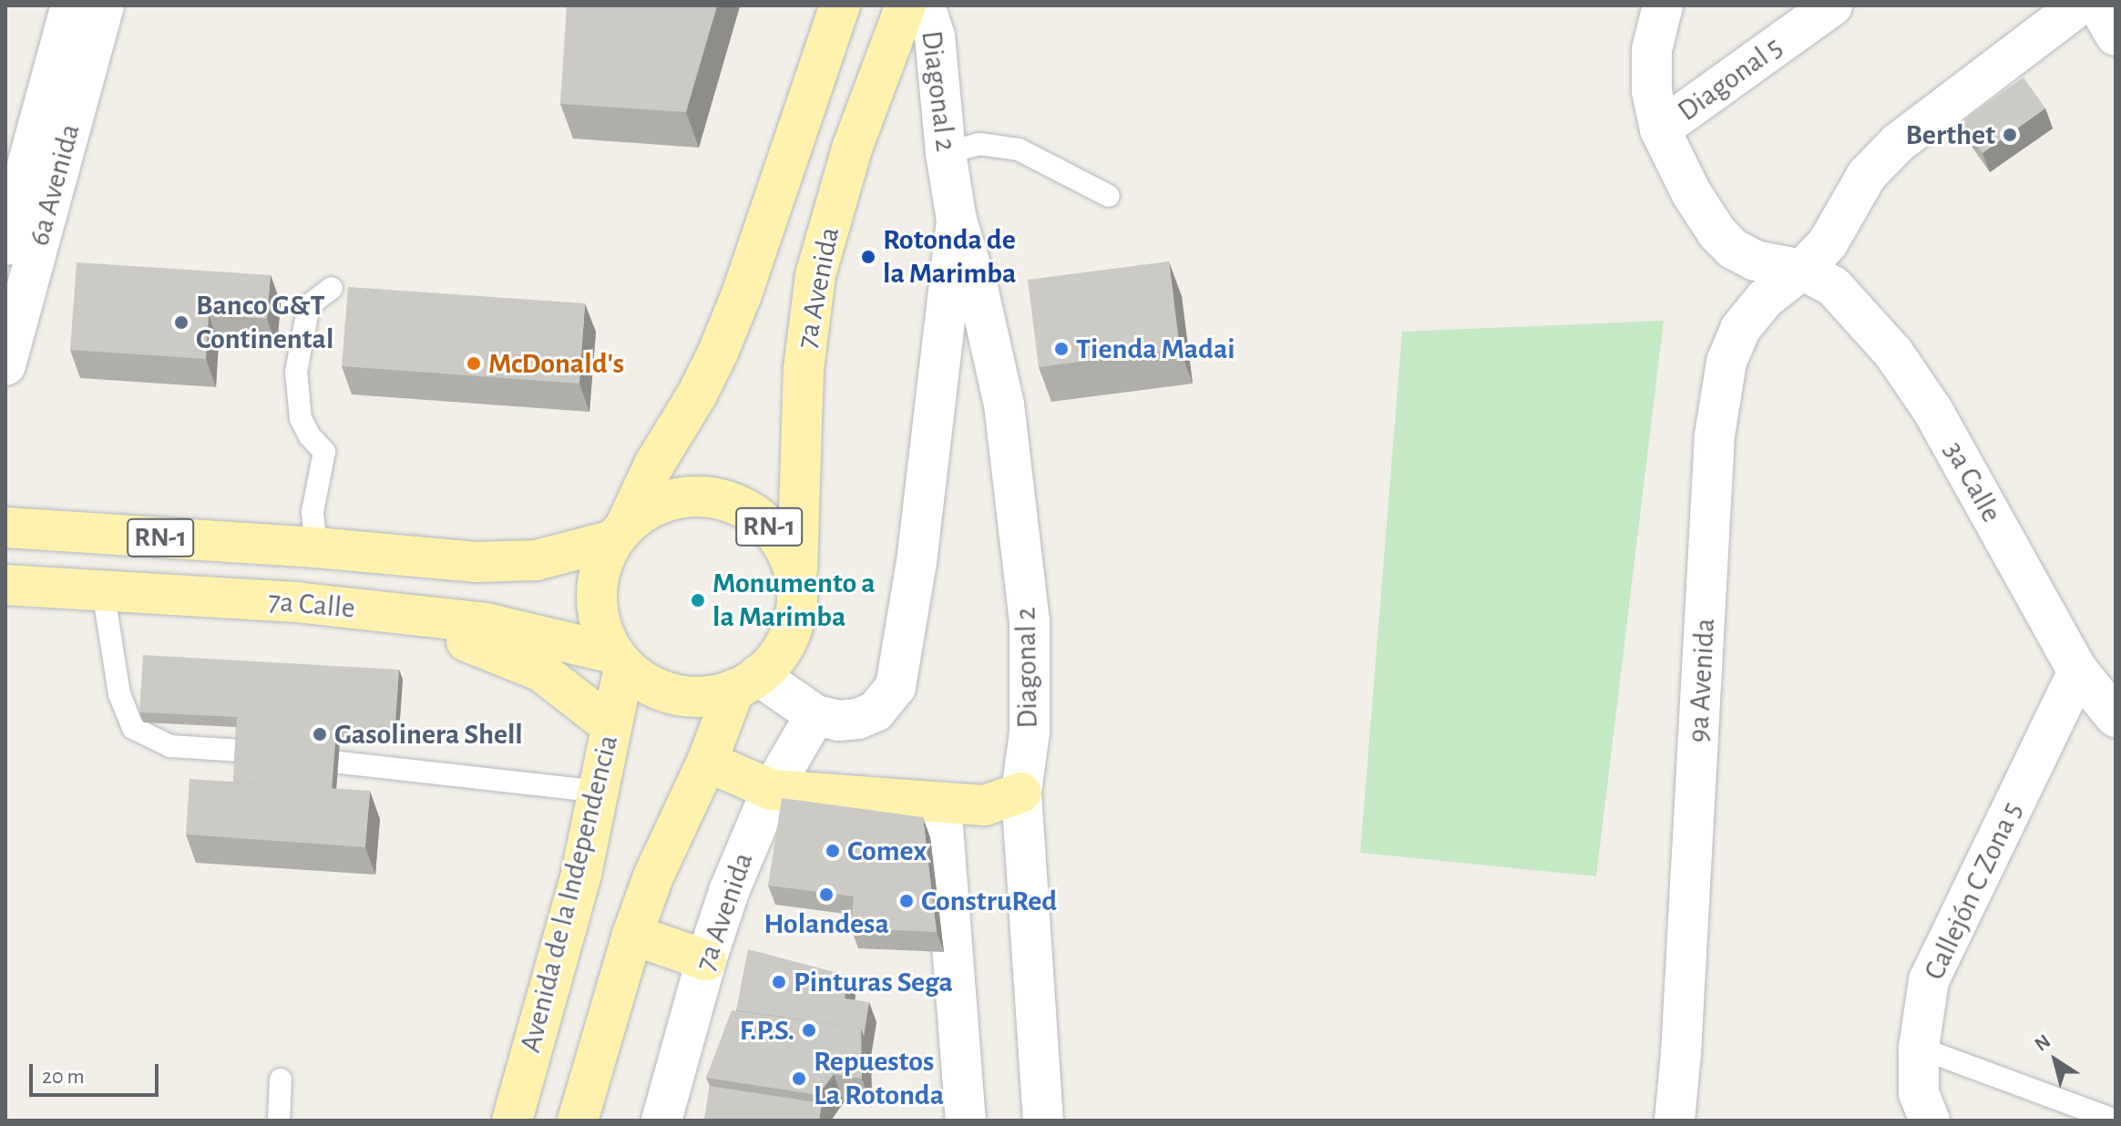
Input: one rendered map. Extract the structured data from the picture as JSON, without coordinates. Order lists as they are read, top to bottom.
{
  "streets": {
    "main road": [
      "7a Avenida",
      "RN-1",
      "7a Calle",
      "Avenida de la Independencia"
    ],
    "street": [
      "Diagonal 5",
      "Diagonal 2",
      "6a Avenida",
      "3a Calle",
      "9a Avenida",
      "Callejón C Zona 5"
    ]
  },
  "crossings": [
    ["Diagonal 5", "3a Calle"],
    ["Diagonal 5", "9a Avenida"],
    ["Diagonal 2", "7a Avenida"],
    ["Diagonal 2", "RN-1"],
    ["Diagonal 2", "7a Calle"],
    ["Diagonal 2", "Avenida de la Independencia"],
    ["7a Avenida", "RN-1"],
    ["7a Avenida", "7a Calle"],
    ["7a Avenida", "Avenida de la Independencia"],
    ["3a Calle", "9a Avenida"],
    ["3a Calle", "Callejón C Zona 5"],
    ["RN-1", "7a Calle"],
    ["RN-1", "Avenida de la Independencia"],
    ["7a Calle", "Avenida de la Independencia"]
  ],
  "places": [
    "Berthet",
    "Rotonda de la Marimba",
    "Banco G&T Continental",
    "Tienda Madai",
    "McDonald's",
    "Monumento a la Marimba",
    "Gasolinera Shell",
    "Comex",
    "Holandesa",
    "ConstruRed",
    "Pinturas Sega",
    "F.P.S.",
    "Repuestos La Rotonda"
  ],
  "scale_bar": "20 m",
  "north": "top left"
}
